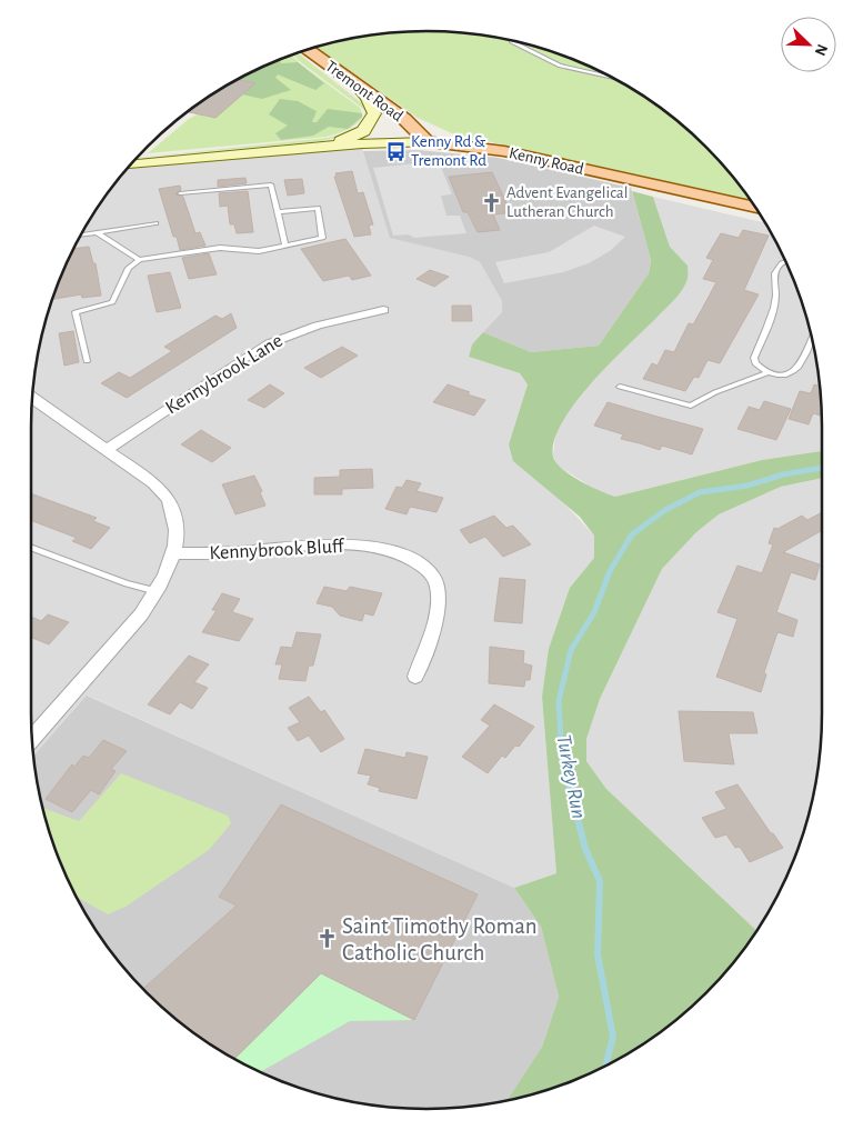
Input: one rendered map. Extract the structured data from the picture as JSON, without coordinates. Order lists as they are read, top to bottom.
{
  "streets": {
    "main road": ["Tremont Road", "Kenny Road"],
    "street": ["Kennybrook Lane", "Kennybrook Bluff"]
  },
  "crossings": [
    ["Tremont Road", "Kenny Road"]
  ],
  "water": ["Turkey Run"],
  "places": {
    "bus stop": ["Kenny Rd & Tremont Rd"],
    "church": ["Advent Evangelical Lutheran Church", "Saint Timothy Roman Catholic Church"]
  },
  "north": "bottom right"
}
